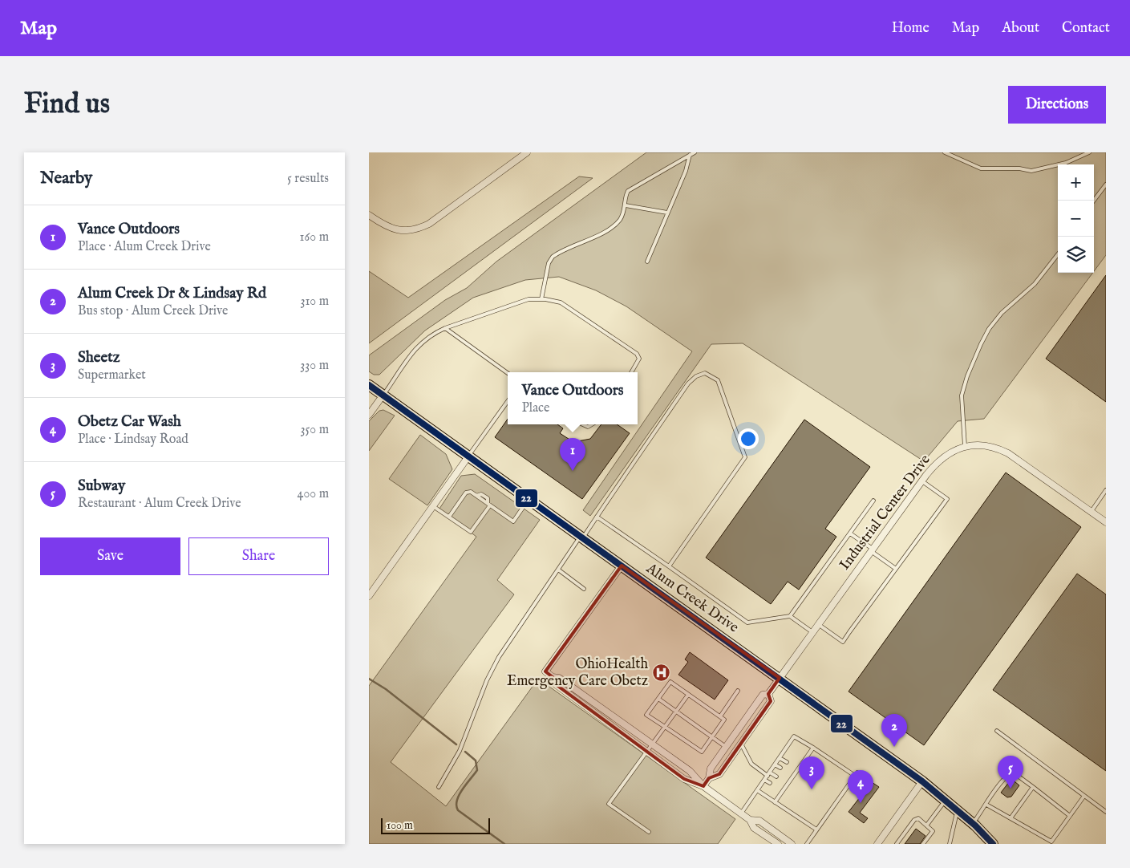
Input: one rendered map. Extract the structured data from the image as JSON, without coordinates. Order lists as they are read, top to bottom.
{
  "streets": {
    "main road": ["Alum Creek Drive"],
    "street": ["Industrial Center Drive"]
  },
  "crossings": [
    ["Industrial Center Drive", "Alum Creek Drive"]
  ],
  "places": {
    "hospital": ["OhioHealth Emergency Care Obetz"]
  },
  "lines": ["transit line 22"],
  "scale_bar": "100 m",
  "page": {
    "header": "Map",
    "nav": [
      "Home",
      "Map",
      "About",
      "Contact"
    ],
    "buttons": [
      "Directions",
      ["Save", "Share"]
    ],
    "title": "Find us",
    "heading": ["Nearby", "5 results"],
    "map_buttons": ["+", "−"],
    "list": [
      {
        "mark": "1",
        "name": "Vance Outdoors",
        "note": "Place · Alum Creek Drive",
        "value": "160 m"
      },
      {
        "mark": "2",
        "name": "Alum Creek Dr & Lindsay Rd",
        "note": "Bus stop · Alum Creek Drive",
        "value": "310 m"
      },
      {
        "mark": "3",
        "name": "Sheetz",
        "note": "Supermarket",
        "value": "330 m"
      },
      {
        "mark": "4",
        "name": "Obetz Car Wash",
        "note": "Place · Lindsay Road",
        "value": "350 m"
      },
      {
        "mark": "5",
        "name": "Subway",
        "note": "Restaurant · Alum Creek Drive",
        "value": "400 m"
      }
    ],
    "popup": ["Vance Outdoors", "Place"],
    "pins": [
      "1",
      "2",
      "5",
      "3",
      "4"
    ],
    "scale": "100 m"
  }
}
